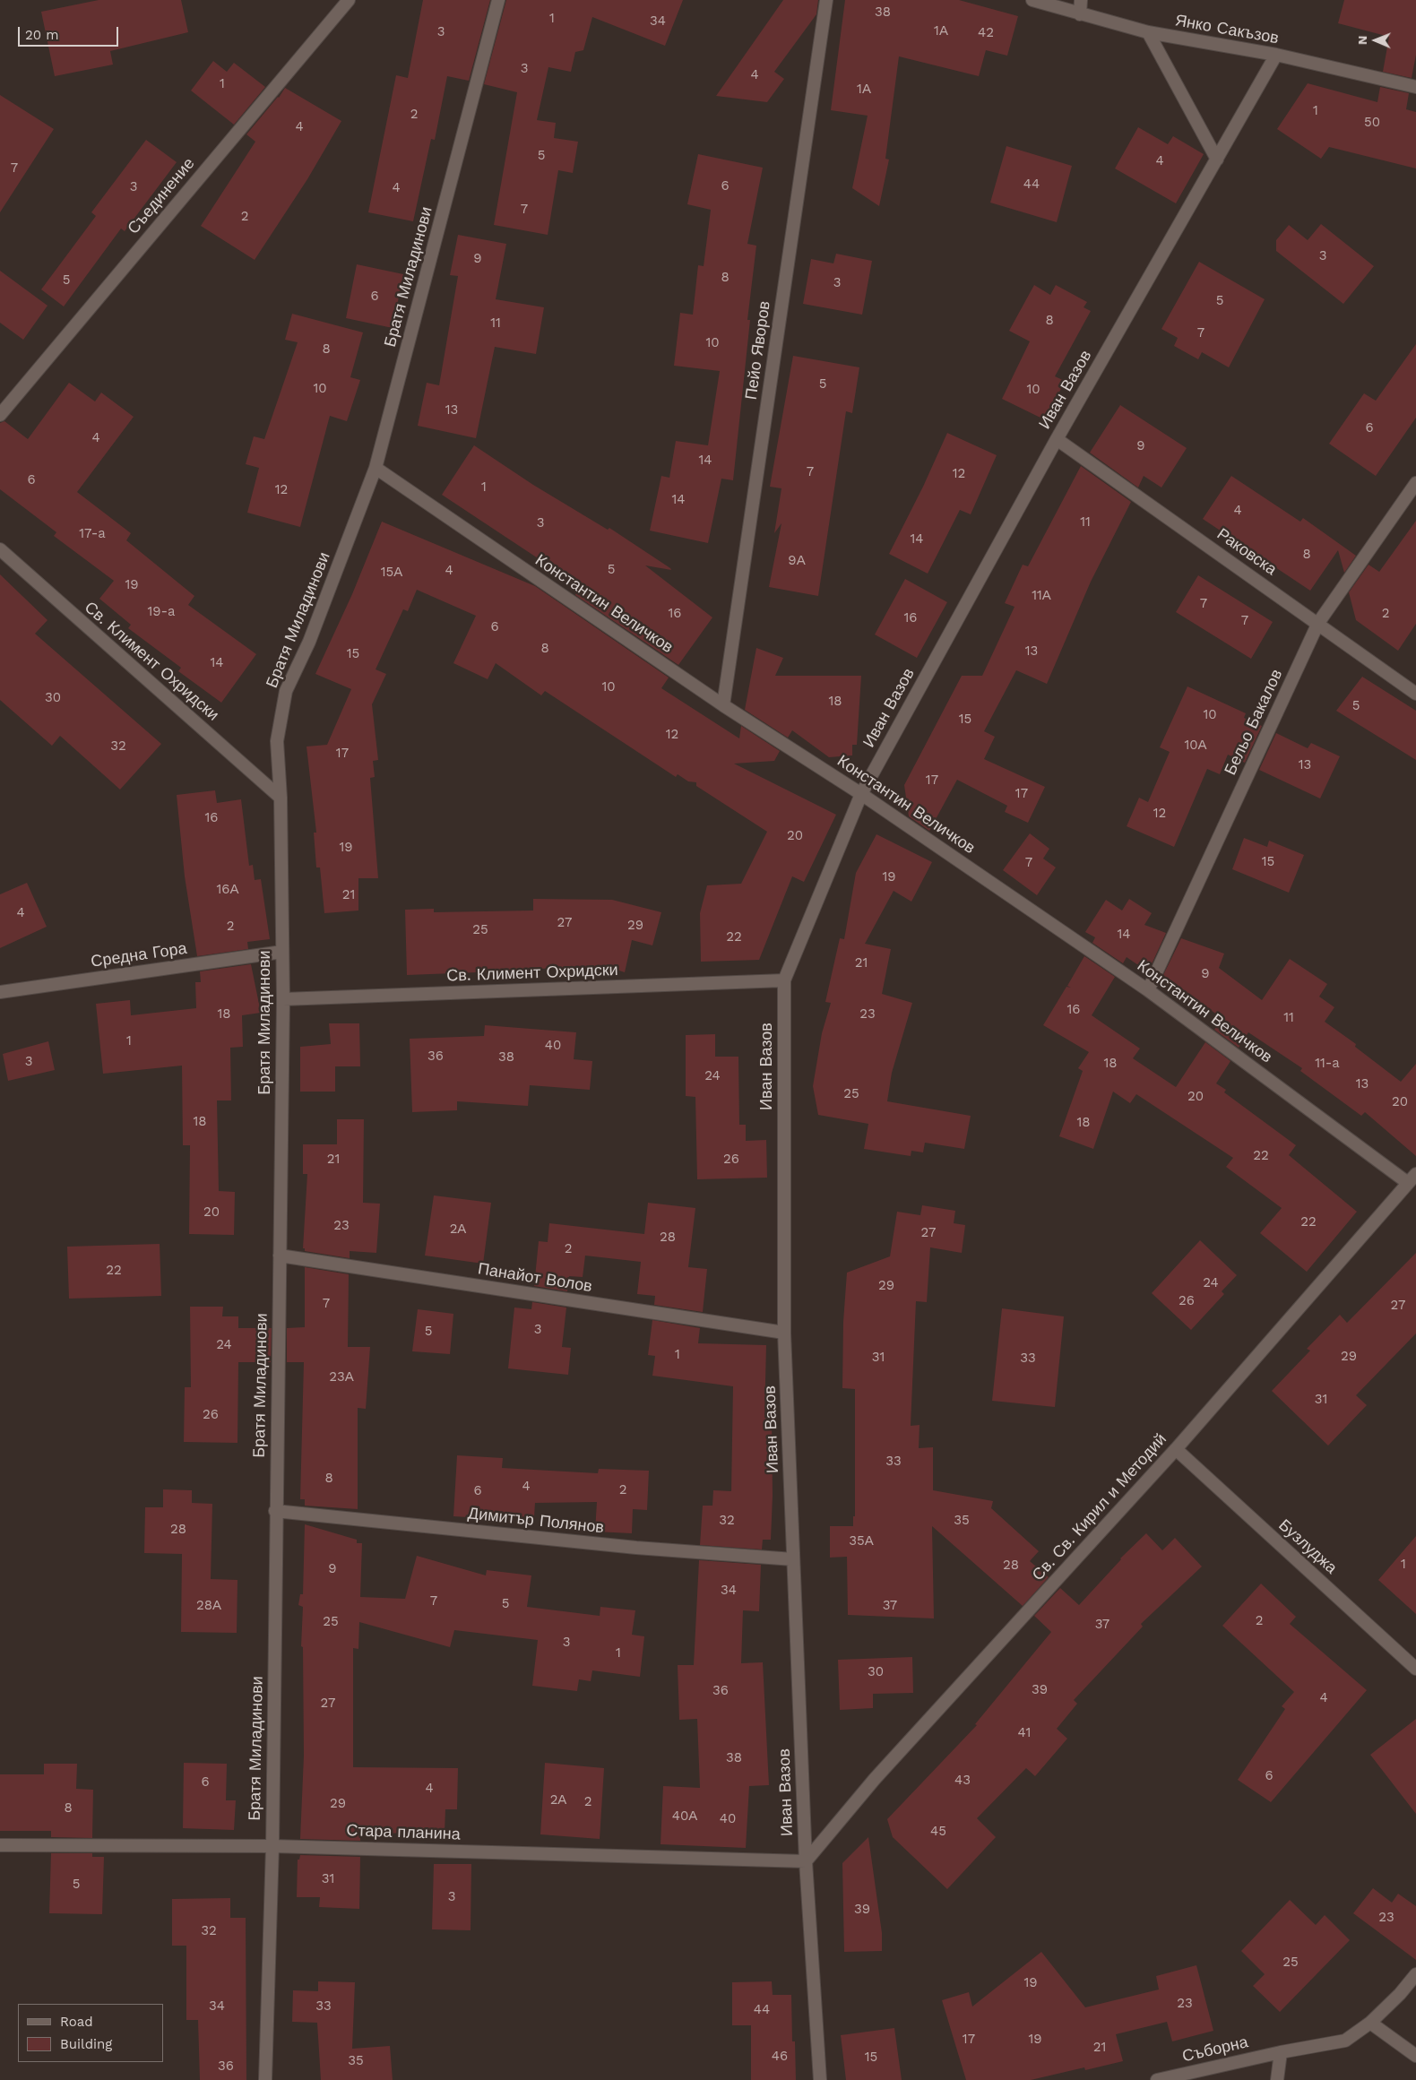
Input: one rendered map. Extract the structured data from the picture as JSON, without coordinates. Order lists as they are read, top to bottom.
{
  "streets": {
    "street": [
      "Янко Сакъзов",
      "Съединение",
      "Братя Миладинови",
      "Пейо Яворов",
      "Иван Вазов",
      "Раковска",
      "Константин Величков",
      "Св. Климент Охридски",
      "Бельо Бакалов",
      "Средна Гора",
      "Панайот Волов",
      "Св. Св. Кирил и Методий",
      "Димитър Полянов",
      "Бузлуджа",
      "Стара планина",
      "Съборна"
    ]
  },
  "crossings": [
    ["Янко Сакъзов", "Иван Вазов"],
    ["Братя Миладинови", "Константин Величков"],
    ["Братя Миладинови", "Св. Климент Охридски"],
    ["Братя Миладинови", "Средна Гора"],
    ["Братя Миладинови", "Панайот Волов"],
    ["Братя Миладинови", "Димитър Полянов"],
    ["Братя Миладинови", "Стара планина"],
    ["Пейо Яворов", "Константин Величков"],
    ["Иван Вазов", "Раковска"],
    ["Иван Вазов", "Константин Величков"],
    ["Иван Вазов", "Св. Климент Охридски"],
    ["Иван Вазов", "Панайот Волов"],
    ["Иван Вазов", "Св. Св. Кирил и Методий"],
    ["Иван Вазов", "Димитър Полянов"],
    ["Иван Вазов", "Стара планина"],
    ["Раковска", "Бельо Бакалов"],
    ["Константин Величков", "Бельо Бакалов"],
    ["Константин Величков", "Св. Св. Кирил и Методий"],
    ["Св. Св. Кирил и Методий", "Бузлуджа"],
    ["Св. Св. Кирил и Методий", "Стара планина"]
  ],
  "house_numbers": [
    "38",
    "1",
    "34",
    "1А",
    "3",
    "42",
    "3",
    "4",
    "1",
    "1А",
    "1",
    "2",
    "50",
    "4",
    "5",
    "4",
    "7",
    "44",
    "6",
    "3",
    "4",
    "7",
    "2",
    "3",
    "9",
    "8",
    "5",
    "3",
    "6",
    "5",
    "8",
    "11",
    "7",
    "10",
    "8",
    "5",
    "10",
    "10",
    "13",
    "6",
    "4",
    "9",
    "14",
    "7",
    "12",
    "6",
    "1",
    "12",
    "14",
    "4",
    "11",
    "3",
    "17-a",
    "14",
    "8",
    "9А",
    "5",
    "4",
    "15А",
    "19",
    "11А",
    "7",
    "19-a",
    "16",
    "2",
    "16",
    "7",
    "6",
    "8",
    "13",
    "15",
    "14",
    "10",
    "30",
    "18",
    "5",
    "10",
    "15",
    "12",
    "10А",
    "32",
    "17",
    "13",
    "17",
    "17",
    "12",
    "16",
    "20",
    "19",
    "15",
    "7",
    "19",
    "16А",
    "21",
    "4",
    "27",
    "29",
    "2",
    "25",
    "14",
    "22",
    "21",
    "9",
    "16",
    "18",
    "23",
    "11",
    "1",
    "40",
    "36",
    "38",
    "3",
    "18",
    "11-a",
    "24",
    "13",
    "25",
    "20",
    "20",
    "18",
    "18",
    "22",
    "21",
    "26",
    "20",
    "22",
    "23",
    "2А",
    "27",
    "28",
    "2",
    "22",
    "24",
    "29",
    "26",
    "7",
    "27",
    "3",
    "5",
    "24",
    "1",
    "29",
    "31",
    "33",
    "23А",
    "31",
    "26",
    "33",
    "8",
    "4",
    "2",
    "6",
    "32",
    "35",
    "28",
    "35А",
    "1",
    "28",
    "9",
    "34",
    "7",
    "5",
    "28А",
    "37",
    "2",
    "25",
    "37",
    "3",
    "1",
    "30",
    "39",
    "36",
    "4",
    "27",
    "41",
    "38",
    "6",
    "43",
    "6",
    "4",
    "2А",
    "2",
    "29",
    "8",
    "40А",
    "40",
    "45",
    "31",
    "5",
    "3",
    "39",
    "23",
    "32",
    "25",
    "19",
    "23",
    "34",
    "33",
    "44",
    "17",
    "19",
    "21",
    "46",
    "15",
    "35",
    "36"
  ],
  "legend": ["Road", "Building"],
  "scale_bar": "20 m",
  "north": "left"
}
